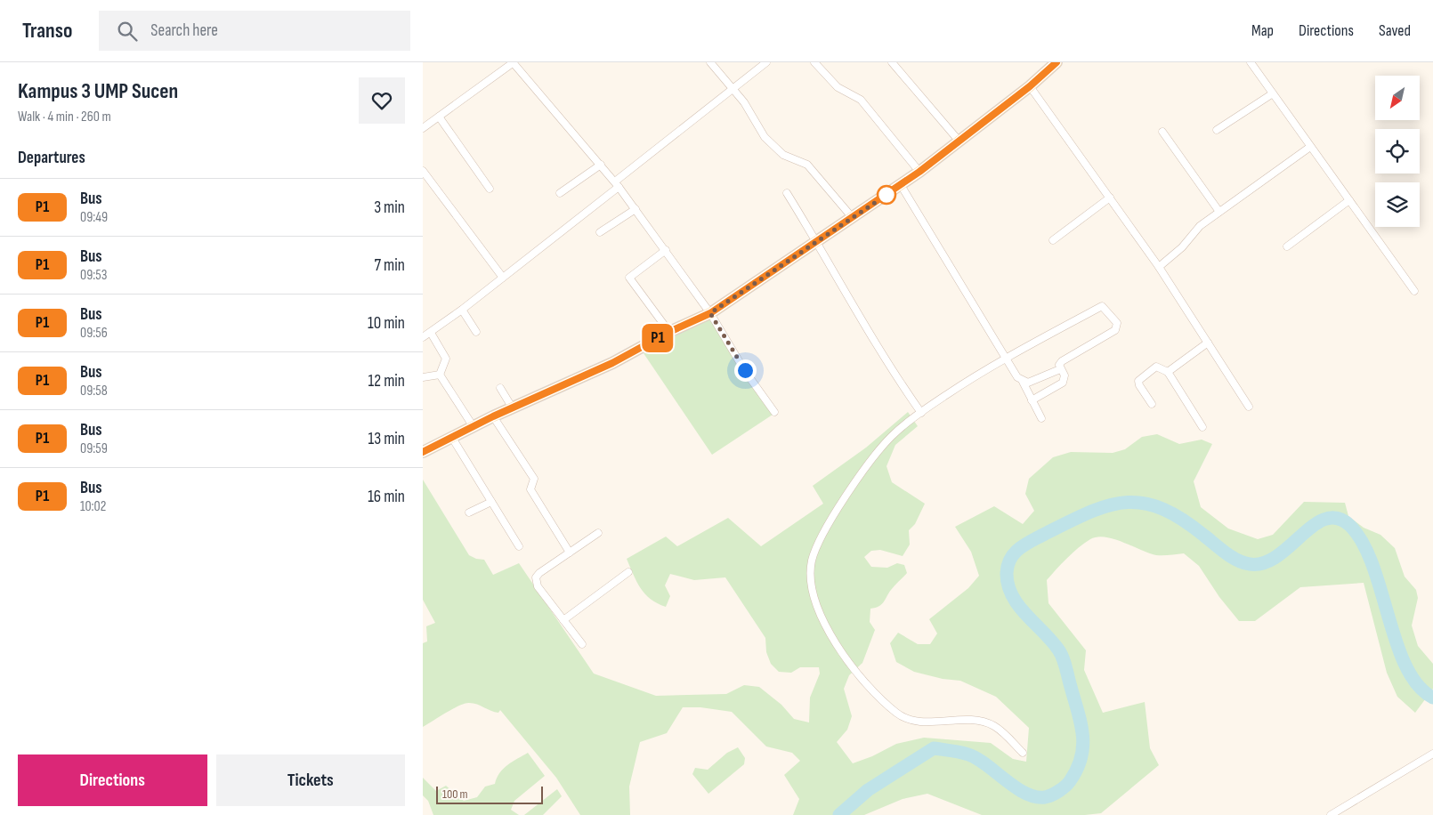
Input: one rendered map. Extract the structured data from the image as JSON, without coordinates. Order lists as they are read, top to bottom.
{
  "lines": ["bus line P1"],
  "scale_bar": "100 m",
  "north": "bottom left",
  "page": {
    "header": "Transo",
    "search": "Search here",
    "nav": ["Map", "Directions", "Saved"],
    "heading": [
      ["Kampus 3 UMP Sucen", "Walk · 4 min · 260 m"],
      "Departures"
    ],
    "on_map": "P1",
    "list": [
      {
        "mark": "P1",
        "name": "Bus",
        "note": "09:49",
        "value": "3 min"
      },
      {
        "mark": "P1",
        "name": "Bus",
        "note": "09:53",
        "value": "7 min"
      },
      {
        "mark": "P1",
        "name": "Bus",
        "note": "09:56",
        "value": "10 min"
      },
      {
        "mark": "P1",
        "name": "Bus",
        "note": "09:58",
        "value": "12 min"
      },
      {
        "mark": "P1",
        "name": "Bus",
        "note": "09:59",
        "value": "13 min"
      },
      {
        "mark": "P1",
        "name": "Bus",
        "note": "10:02",
        "value": "16 min"
      }
    ],
    "buttons": ["Directions", "Tickets"],
    "scale": "100 m"
  }
}
